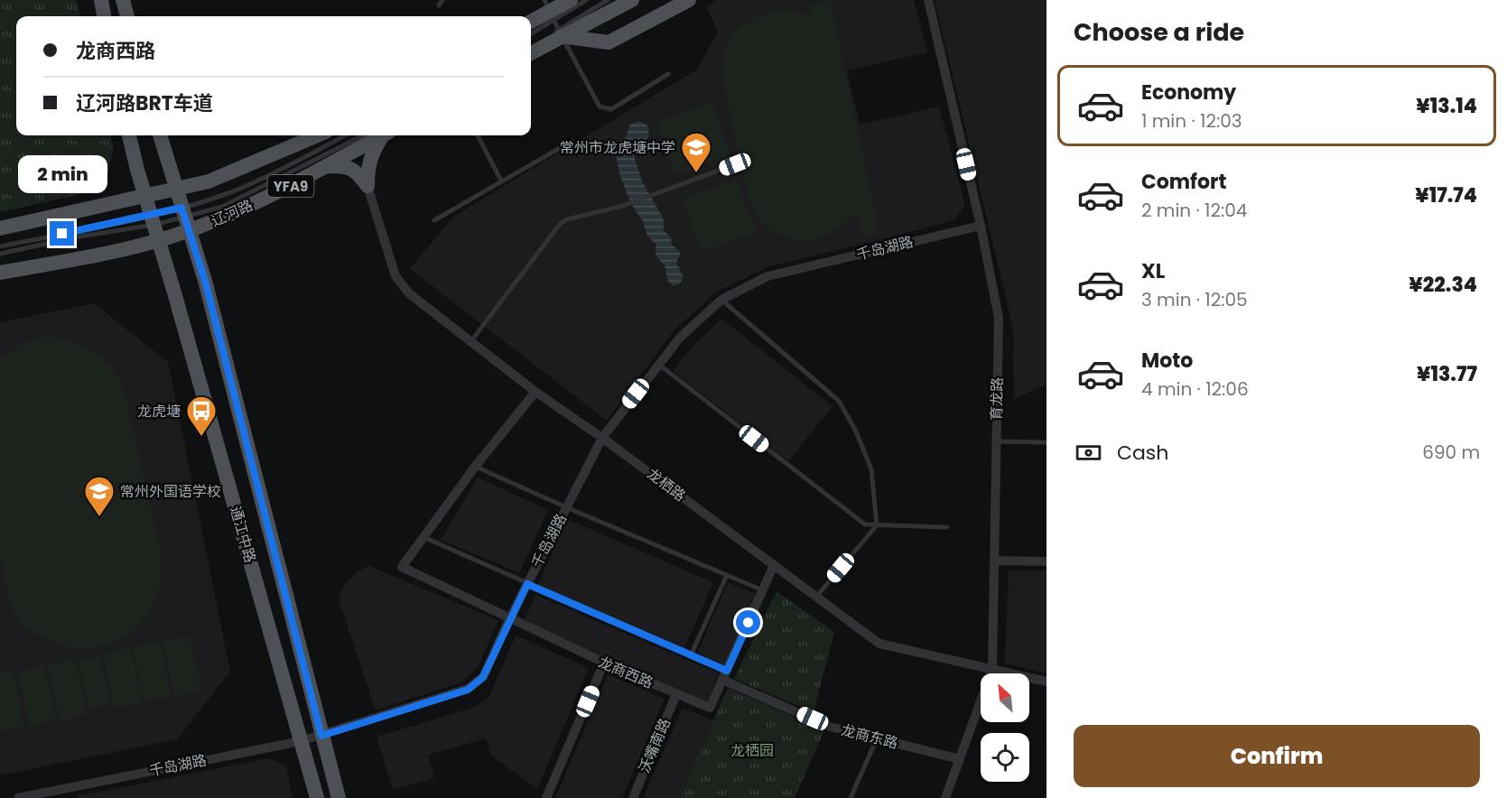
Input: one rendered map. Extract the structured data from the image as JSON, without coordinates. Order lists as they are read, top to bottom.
{
  "streets": {
    "main road": ["YFA9", "辽河路", "通江中路"],
    "street": [
      "千岛湖路",
      "育龙路",
      "龙栖路",
      "龙商西路",
      "龙商东路",
      "沃嘴南路"
    ]
  },
  "crossings": [
    ["YFA9", "辽河路"],
    ["YFA9", "通江中路"],
    ["辽河路", "通江中路"],
    ["千岛湖路", "育龙路"],
    ["千岛湖路", "龙栖路"],
    ["千岛湖路", "通江中路"],
    ["千岛湖路", "龙商西路"],
    ["育龙路", "龙栖路"],
    ["育龙路", "龙商东路"],
    ["龙栖路", "龙商西路"],
    ["龙商西路", "龙商东路"],
    ["龙商西路", "沃嘴南路"]
  ],
  "parks": ["龙栖园"],
  "places": {
    "school or university": ["常州市龙虎塘中学", "常州外国语学校"],
    "bus stop": ["龙虎塘"]
  },
  "north": "top left",
  "page": {
    "heading": "Choose a ride",
    "banner": ["龙商西路", "辽河路BRT车道"],
    "list": [
      {
        "name": "Economy",
        "note": "1 min · 12:03",
        "value": "¥13.14"
      },
      {
        "name": "Comfort",
        "note": "2 min · 12:04",
        "value": "¥17.74"
      },
      {
        "name": "XL",
        "note": "3 min · 12:05",
        "value": "¥22.34"
      },
      {
        "name": "Moto",
        "note": "4 min · 12:06",
        "value": "¥13.77"
      }
    ],
    "bubble": "2 min",
    "pay": ["Cash", "690 m"],
    "buttons": "Confirm"
  }
}
